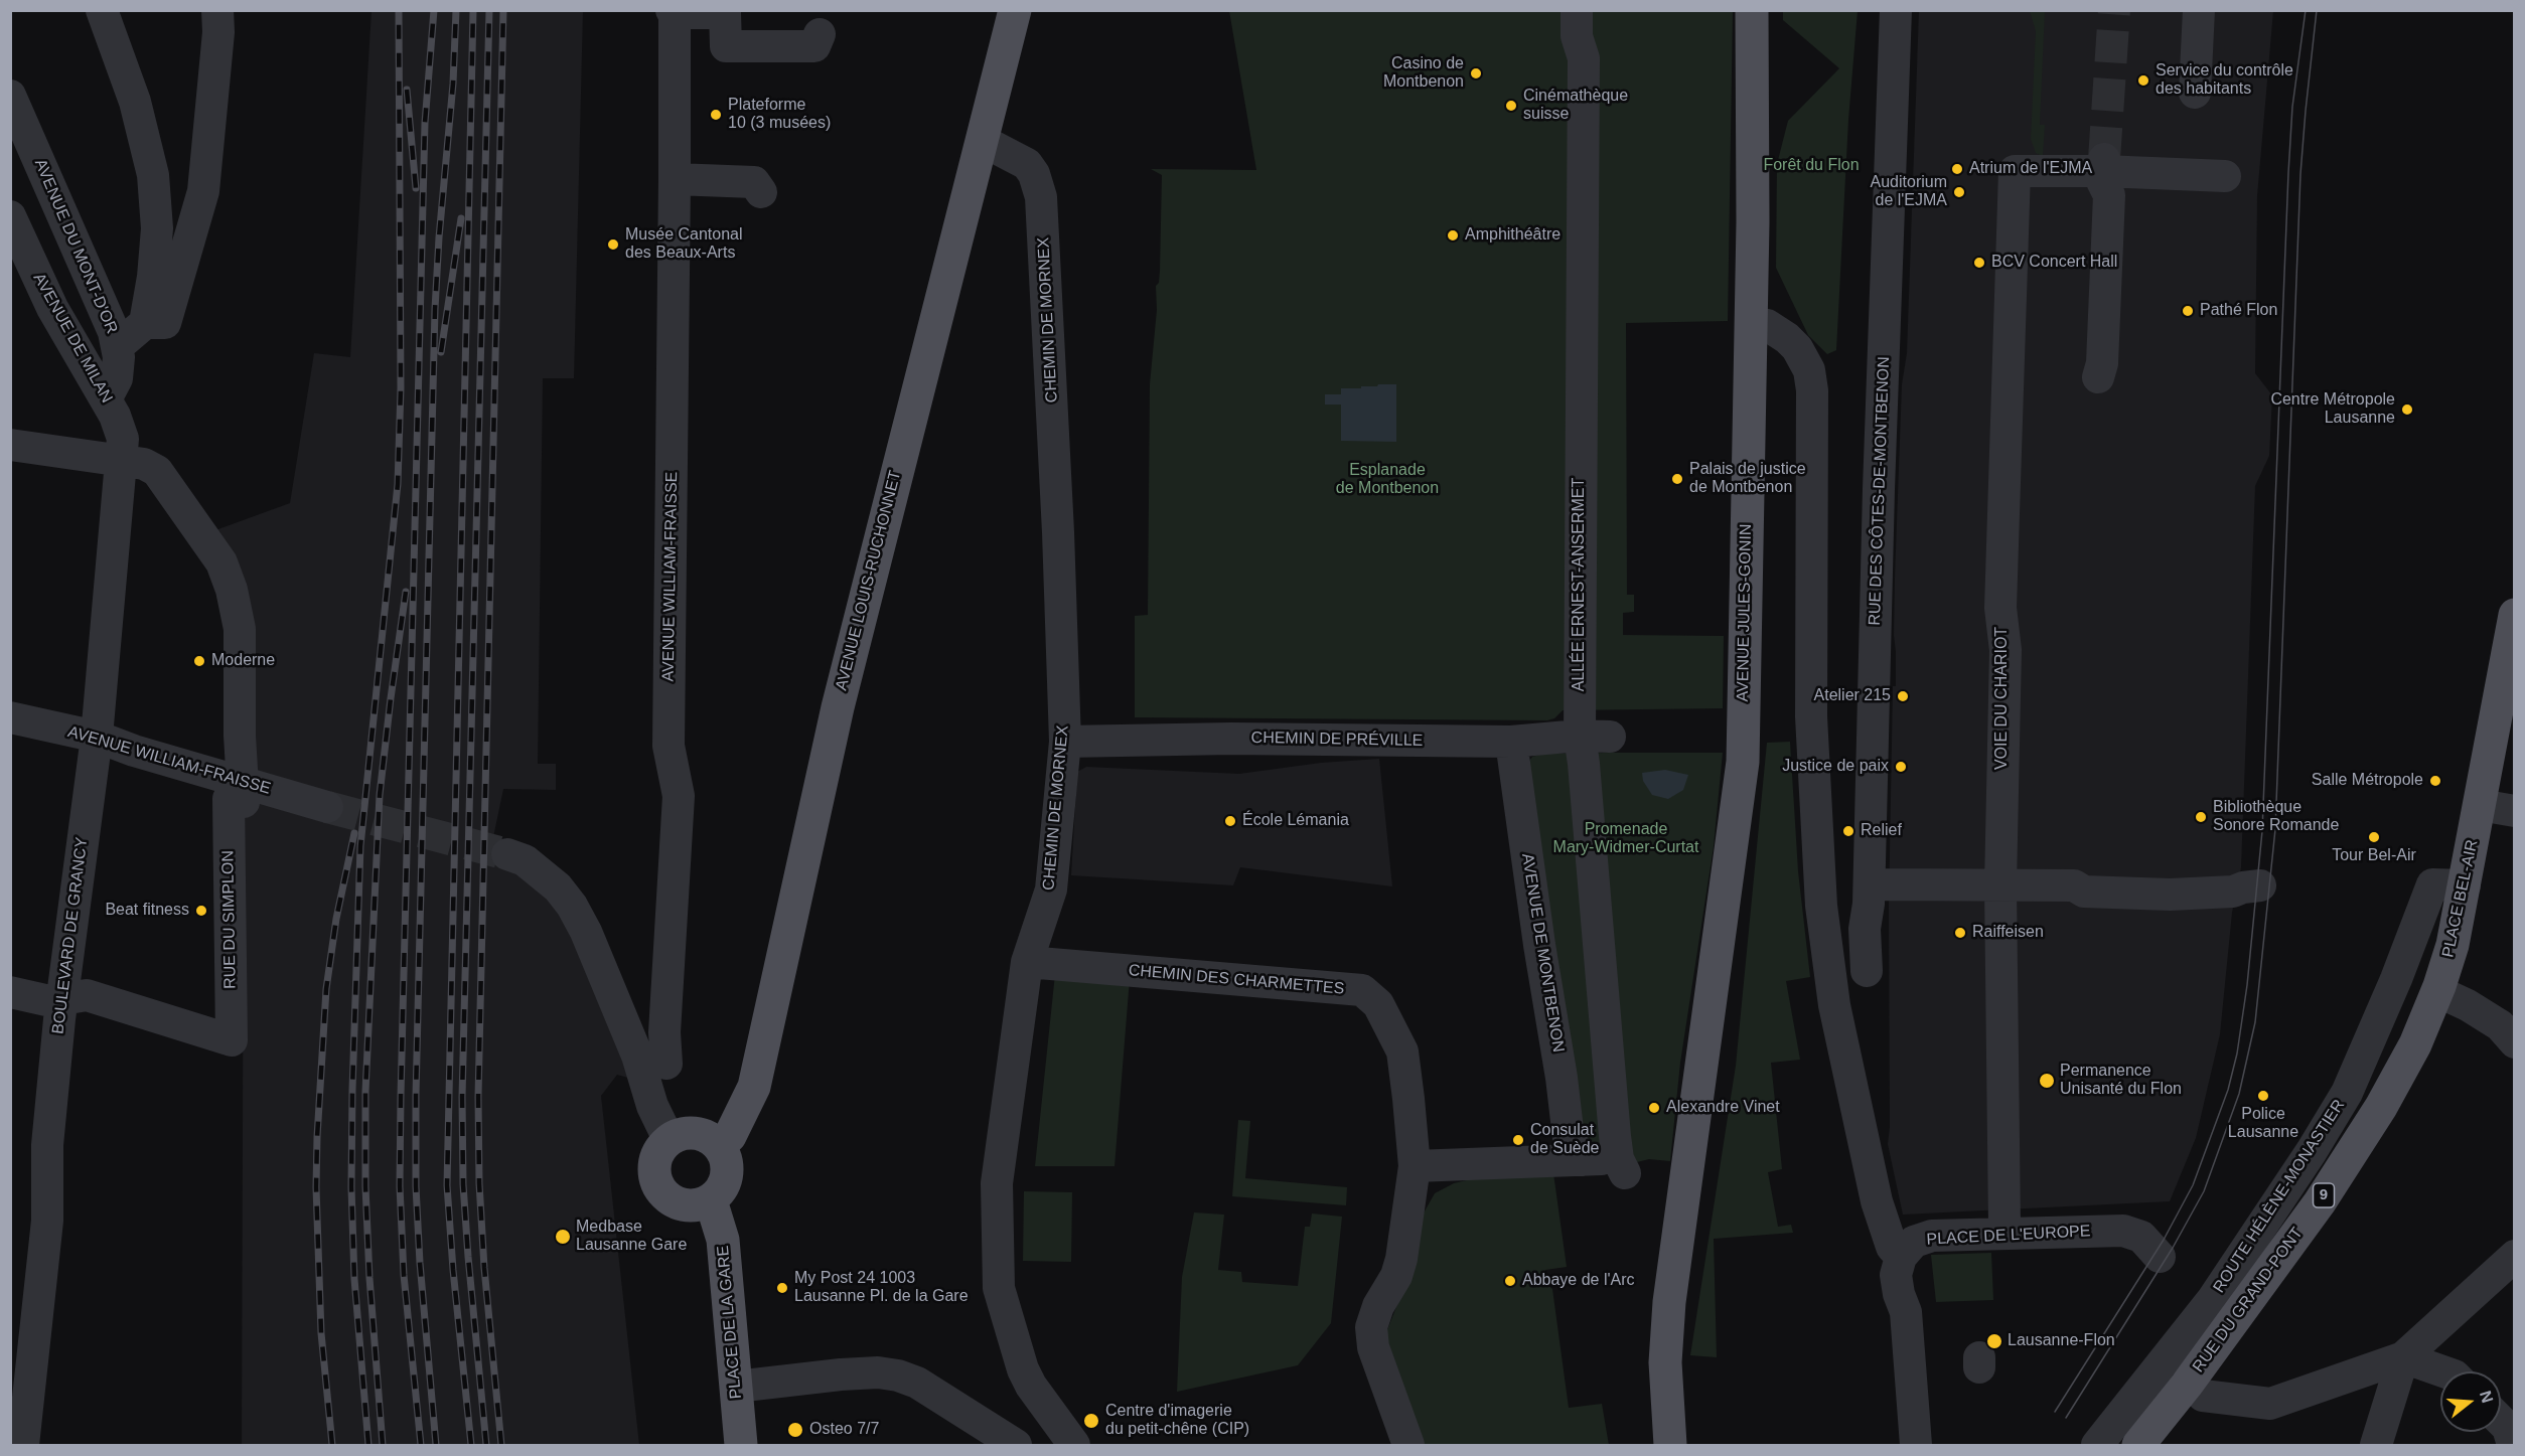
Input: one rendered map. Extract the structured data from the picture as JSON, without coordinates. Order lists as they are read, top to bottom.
{
  "streets": {
    "main road": [
      "AVENUE LOUIS-RUCHONNET",
      "AVENUE JULES-GONIN",
      "PLACE BEL-AIR",
      "9",
      "RUE DU GRAND-PONT",
      "PLACE DE LA GARE"
    ],
    "street": [
      "AVENUE DU MONT-D'OR",
      "CHEMIN DE MORNEX",
      "AVENUE DE MILAN",
      "RUE DES CÔTES-DE-MONTBENON",
      "AVENUE WILLIAM-FRAISSE",
      "ALLÉE ERNEST-ANSERMET",
      "VOIE DU CHARIOT",
      "CHEMIN DE PRÉVILLE",
      "RUE DU SIMPLON",
      "BOULEVARD DE GRANCY",
      "AVENUE DE MONTBENON",
      "CHEMIN DES CHARMETTES",
      "ROUTE HÉLÈNE-MONASTIER",
      "PLACE DE L'EUROPE"
    ]
  },
  "crossings": [
    ["AVENUE DU MONT-D'OR", "AVENUE DE MILAN"],
    ["CHEMIN DE MORNEX", "AVENUE LOUIS-RUCHONNET"],
    ["CHEMIN DE MORNEX", "CHEMIN DE PRÉVILLE"],
    ["CHEMIN DE MORNEX", "CHEMIN DES CHARMETTES"],
    ["AVENUE DE MILAN", "BOULEVARD DE GRANCY"],
    ["AVENUE WILLIAM-FRAISSE", "RUE DU SIMPLON"],
    ["AVENUE WILLIAM-FRAISSE", "BOULEVARD DE GRANCY"],
    ["AVENUE LOUIS-RUCHONNET", "PLACE DE LA GARE"],
    ["ALLÉE ERNEST-ANSERMET", "CHEMIN DE PRÉVILLE"],
    ["ALLÉE ERNEST-ANSERMET", "AVENUE DE MONTBENON"],
    ["CHEMIN DE PRÉVILLE", "AVENUE DE MONTBENON"],
    ["PLACE BEL-AIR", "9"],
    ["PLACE BEL-AIR", "ROUTE HÉLÈNE-MONASTIER"],
    ["PLACE BEL-AIR", "RUE DU GRAND-PONT"],
    ["RUE DU SIMPLON", "BOULEVARD DE GRANCY"]
  ],
  "parks": ["Forêt du Flon", "Esplanade de Montbenon", "Promenade Mary-Widmer-Curtat"],
  "places": [
    "Casino de Montbenon",
    "Service du contrôle des habitants",
    "Cinémathèque suisse",
    "Plateforme 10 (3 musées)",
    "Atrium de l'EJMA",
    "Auditorium de l'EJMA",
    "Amphithéâtre",
    "Musée Cantonal des Beaux-Arts",
    "BCV Concert Hall",
    "Pathé Flon",
    "Centre Métropole Lausanne",
    "Palais de justice de Montbenon",
    "Moderne",
    "Atelier 215",
    "Justice de paix",
    "Salle Métropole",
    "Bibliothèque Sonore Romande",
    "École Lémania",
    "Relief",
    "Tour Bel-Air",
    "Beat fitness",
    "Raiffeisen",
    "Permanence Unisanté du Flon",
    "Police Lausanne",
    "Alexandre Vinet",
    "Consulat de Suède",
    "Medbase Lausanne Gare",
    "Abbaye de l'Arc",
    "My Post 24 1003 Lausanne Pl. de la Gare",
    "Lausanne-Flon",
    "Centre d'imagerie du petit-chêne (CIP)",
    "Osteo 7/7"
  ],
  "north": "right"
}
